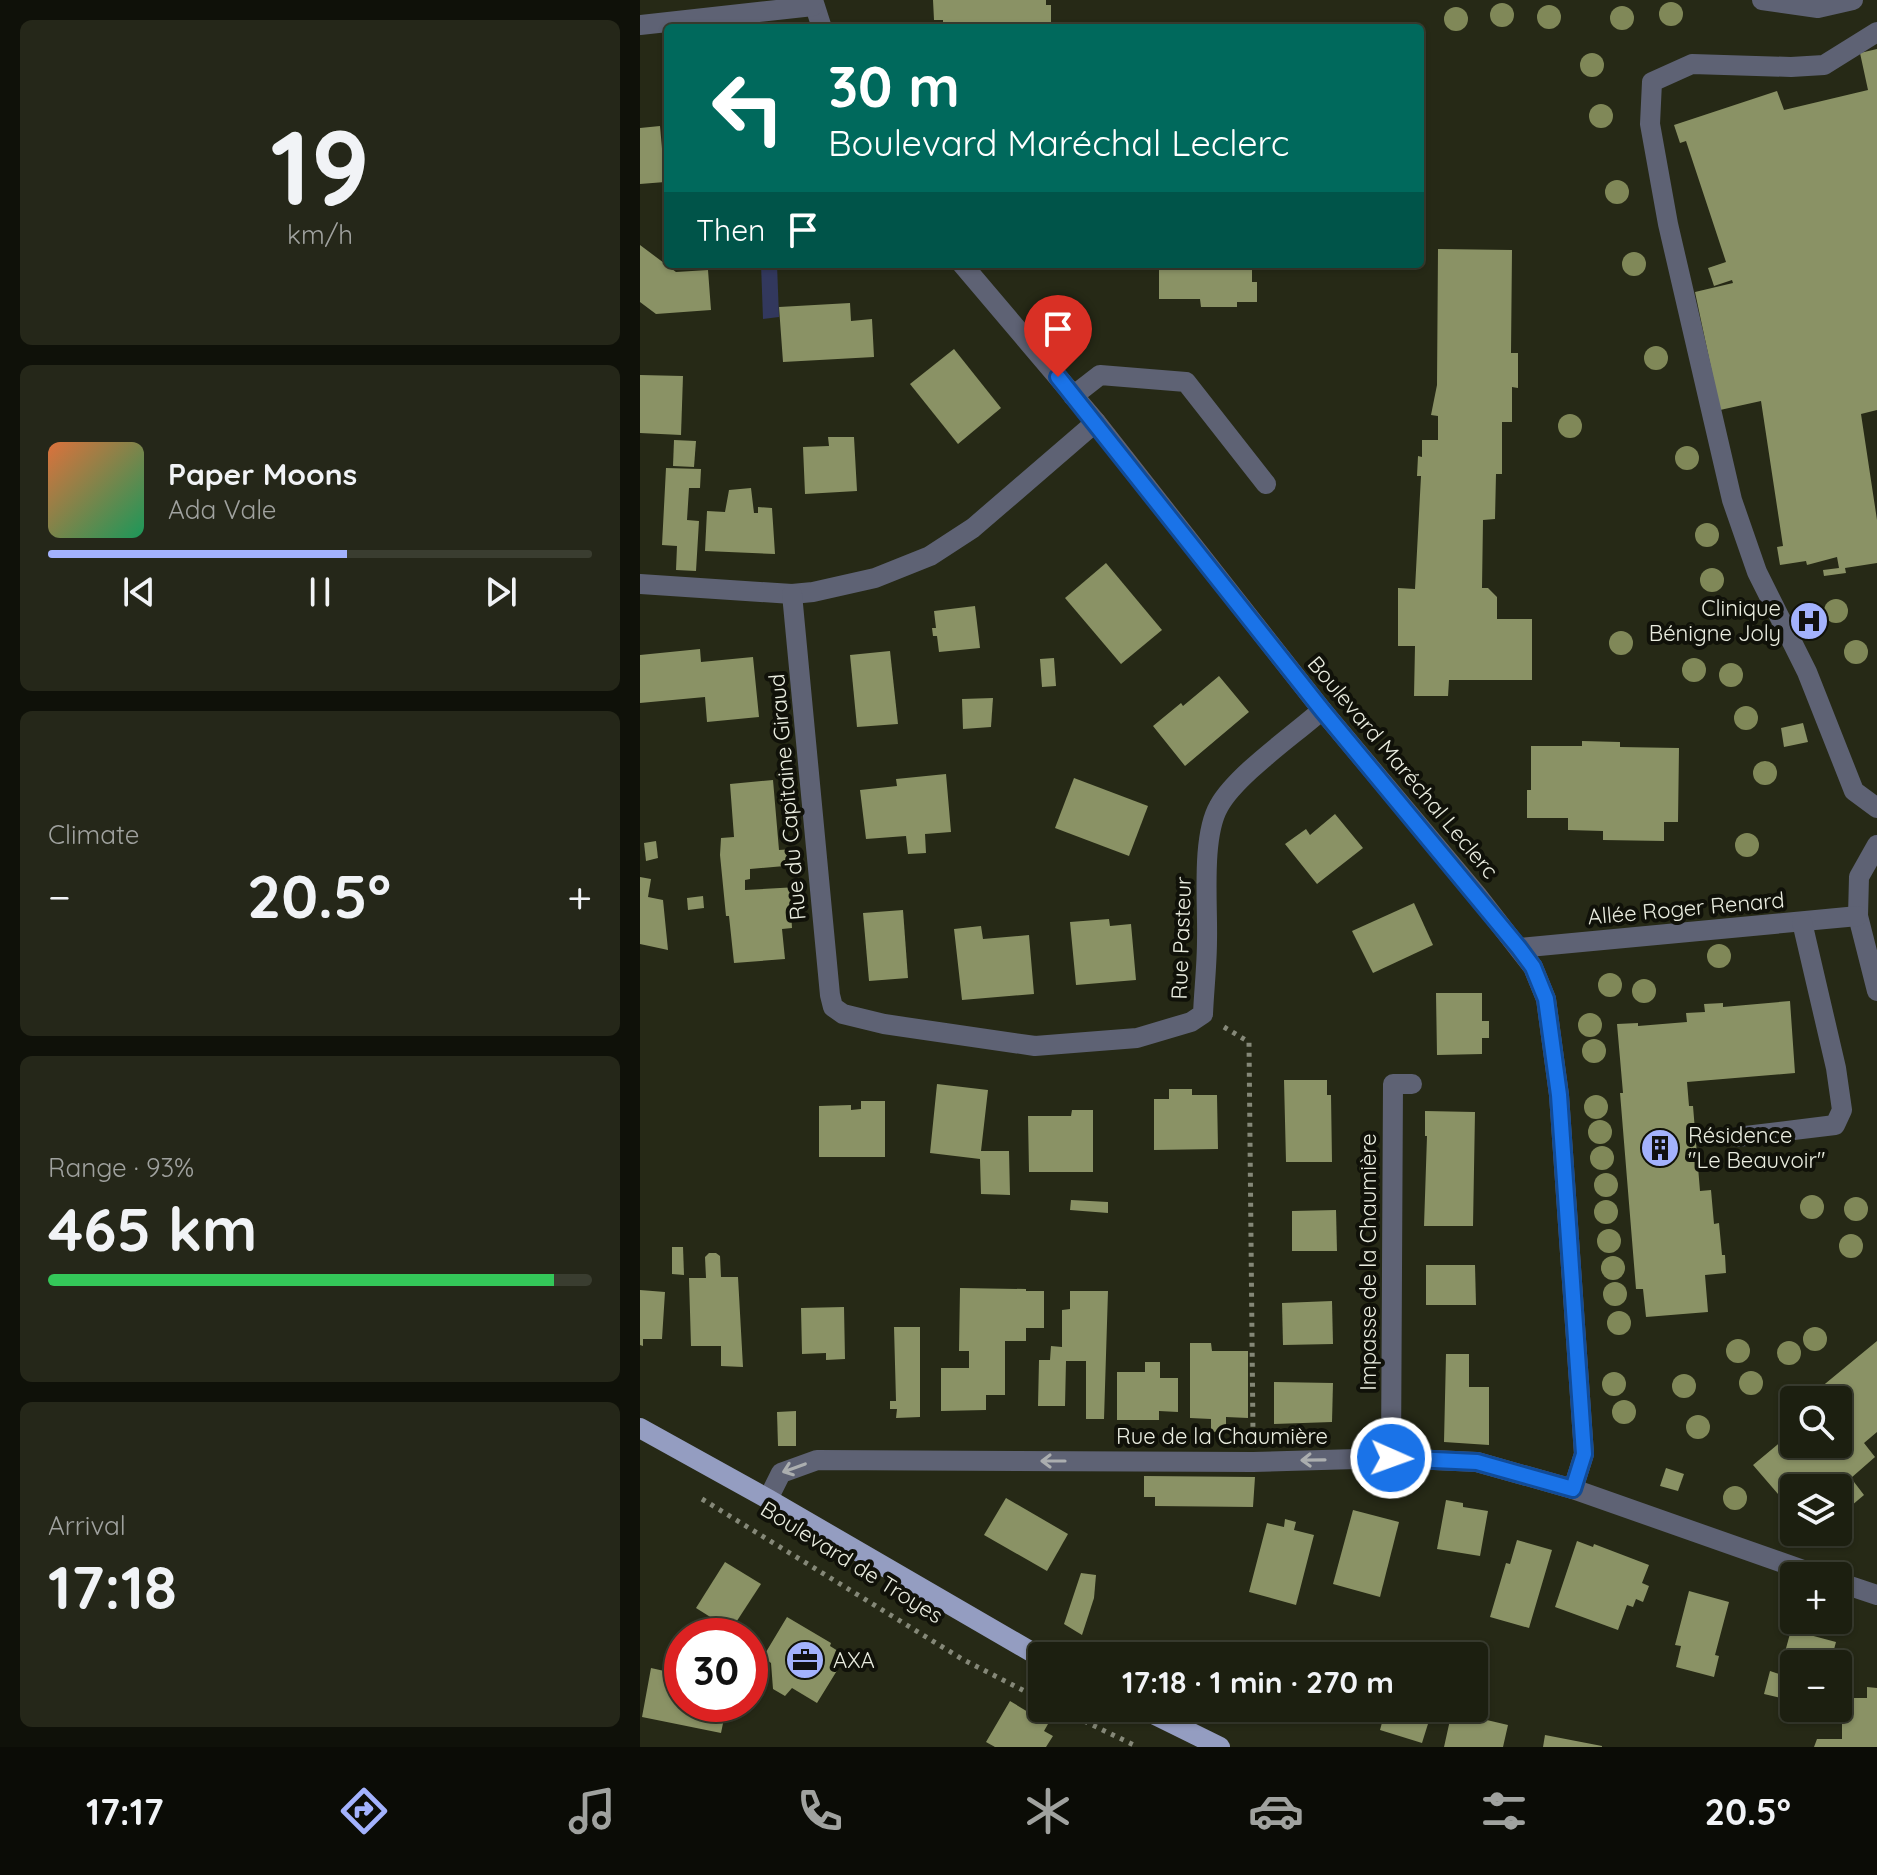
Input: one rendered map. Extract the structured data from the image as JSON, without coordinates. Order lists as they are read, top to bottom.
{
  "streets": {
    "main road": ["Boulevard de Troyes"],
    "street": [
      "Boulevard Maréchal Leclerc",
      "Rue du Capitaine Giraud",
      "Allée Roger Renard",
      "Rue Pasteur",
      "Impasse de la Chaumière",
      "Rue de la Chaumière"
    ]
  },
  "crossings": [
    ["Boulevard Maréchal Leclerc", "Allée Roger Renard"],
    ["Boulevard Maréchal Leclerc", "Rue Pasteur"],
    ["Boulevard Maréchal Leclerc", "Rue de la Chaumière"],
    ["Rue du Capitaine Giraud", "Rue Pasteur"],
    ["Impasse de la Chaumière", "Rue de la Chaumière"],
    ["Rue de la Chaumière", "Boulevard de Troyes"]
  ],
  "one_way": ["Rue de la Chaumière"],
  "places": {
    "hospital": ["Clinique Bénigne Joly"],
    "building": ["Résidence \"Le Beauvoir\""],
    "office": ["AXA"]
  },
  "page": {
    "tile": [
      ["19", "km/h"],
      "Climate",
      ["Range · 93%", "465 km"],
      ["Arrival", "17:18"]
    ],
    "turn": ["30 m", "Boulevard Maréchal Leclerc"],
    "then": "Then",
    "song": ["Paper Moons", "Ada Vale"],
    "heat": ["−", "20.5°", "+"],
    "map_buttons": ["+", "−"],
    "limit": "30",
    "trip": "17:18 · 1 min · 270 m",
    "tabs": ["17:17", "20.5°"]
  }
}
